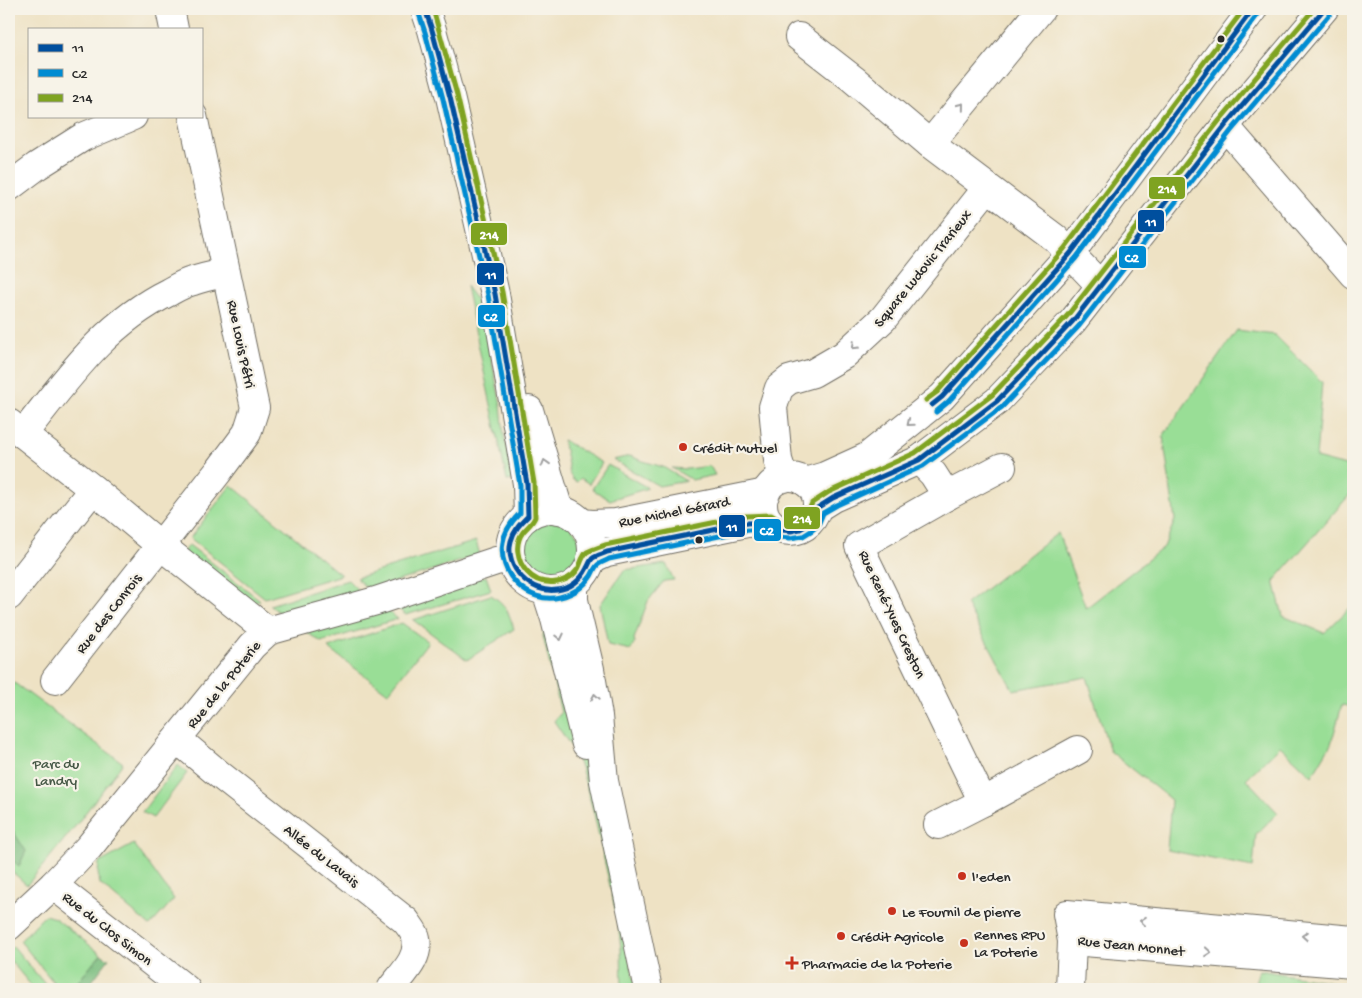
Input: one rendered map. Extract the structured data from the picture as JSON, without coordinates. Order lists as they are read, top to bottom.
{
  "streets": {
    "street": [
      "Square Ludovic Trarieux",
      "Rue Louis Pétri",
      "Rue Michel Gérard",
      "Rue des Conrois",
      "Rue René-Yves Creston",
      "Rue de la Poterie",
      "Allée du Lavais",
      "Rue du Clos Simon",
      "Rue Jean Monnet"
    ]
  },
  "crossings": [
    ["Square Ludovic Trarieux", "Rue Michel Gérard"],
    ["Rue Louis Pétri", "Rue des Conrois"],
    ["Rue Michel Gérard", "Rue de la Poterie"],
    ["Rue de la Poterie", "Allée du Lavais"],
    ["Rue de la Poterie", "Rue du Clos Simon"]
  ],
  "one_way": ["Square Ludovic Trarieux"],
  "parks": ["Parc du Landry"],
  "places": {
    "other": [
      "Crédit Mutuel",
      "l'eden",
      "Le Fournil de pierre",
      "Crédit Agricole",
      "Rennes RPU La Poterie"
    ],
    "health": ["Pharmacie de la Poterie"]
  },
  "lines": ["transit line 11", "transit line 214", "transit line C2"],
  "legend": ["11", "C2", "214"]
}
